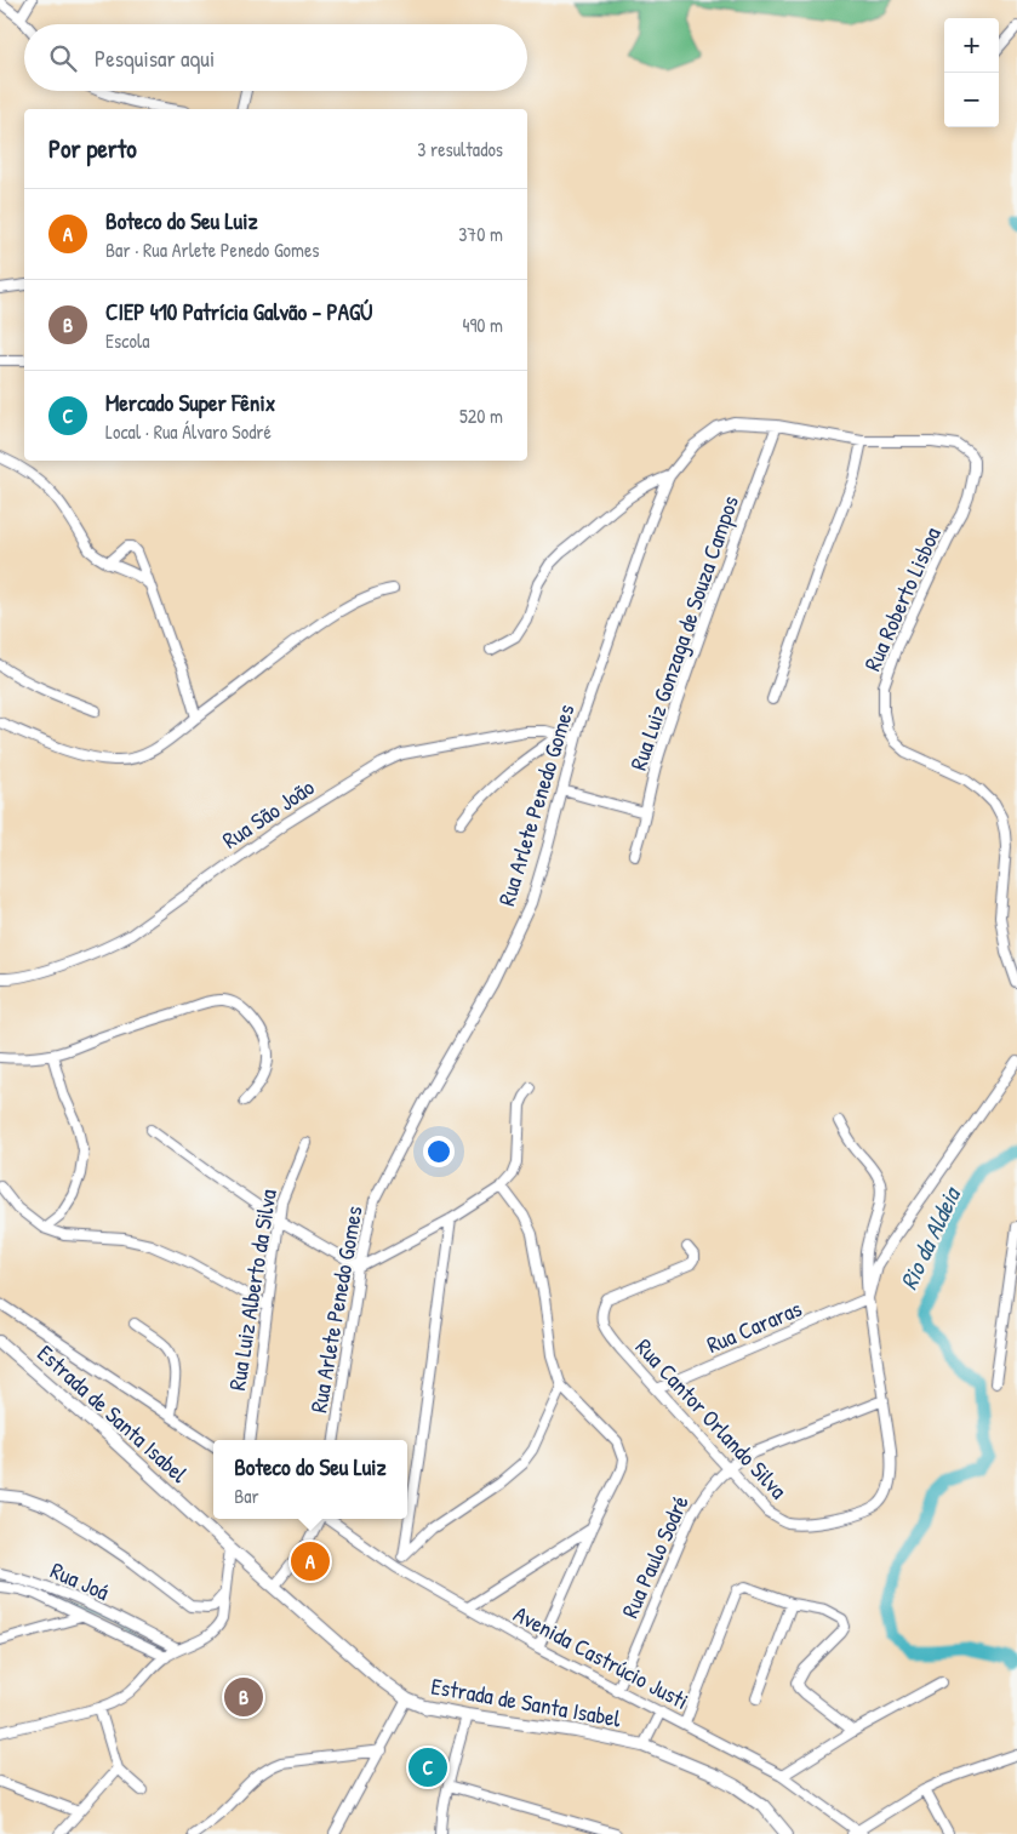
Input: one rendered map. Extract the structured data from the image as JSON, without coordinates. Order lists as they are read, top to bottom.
{
  "streets": {
    "main road": ["Estrada de Santa Isabel"],
    "street": [
      "Rua Roberto Lisboa",
      "Rua Luiz Gonzaga de Souza Campos",
      "Rua Arlete Penedo Gomes",
      "Rua São João",
      "Rua Luiz Alberto da Silva",
      "Rua Cararas",
      "Rua Cantor Orlando Silva",
      "Rua Paulo Sodré",
      "Rua Joá",
      "Avenida Castrúcio Justi"
    ]
  },
  "crossings": [
    ["Rua Roberto Lisboa", "Rua Arlete Penedo Gomes"],
    ["Rua Luiz Gonzaga de Souza Campos", "Rua Arlete Penedo Gomes"],
    ["Rua Arlete Penedo Gomes", "Rua São João"],
    ["Rua Cararas", "Rua Cantor Orlando Silva"],
    ["Rua Cantor Orlando Silva", "Rua Paulo Sodré"],
    ["Rua Paulo Sodré", "Avenida Castrúcio Justi"]
  ],
  "water": ["Rio da Aldeia"],
  "page": {
    "map_buttons": ["+", "−"],
    "search": "Pesquisar aqui",
    "heading": ["Por perto", "3 resultados"],
    "list": [
      {
        "mark": "A",
        "name": "Boteco do Seu Luiz",
        "note": "Bar · Rua Arlete Penedo Gomes",
        "value": "370 m"
      },
      {
        "mark": "B",
        "name": "CIEP 410 Patrícia Galvão - PAGÚ",
        "note": "Escola",
        "value": "490 m"
      },
      {
        "mark": "C",
        "name": "Mercado Super Fênix",
        "note": "Local · Rua Álvaro Sodré",
        "value": "520 m"
      }
    ],
    "popup": ["Boteco do Seu Luiz", "Bar"],
    "pins": ["A", "B", "C"]
  }
}
